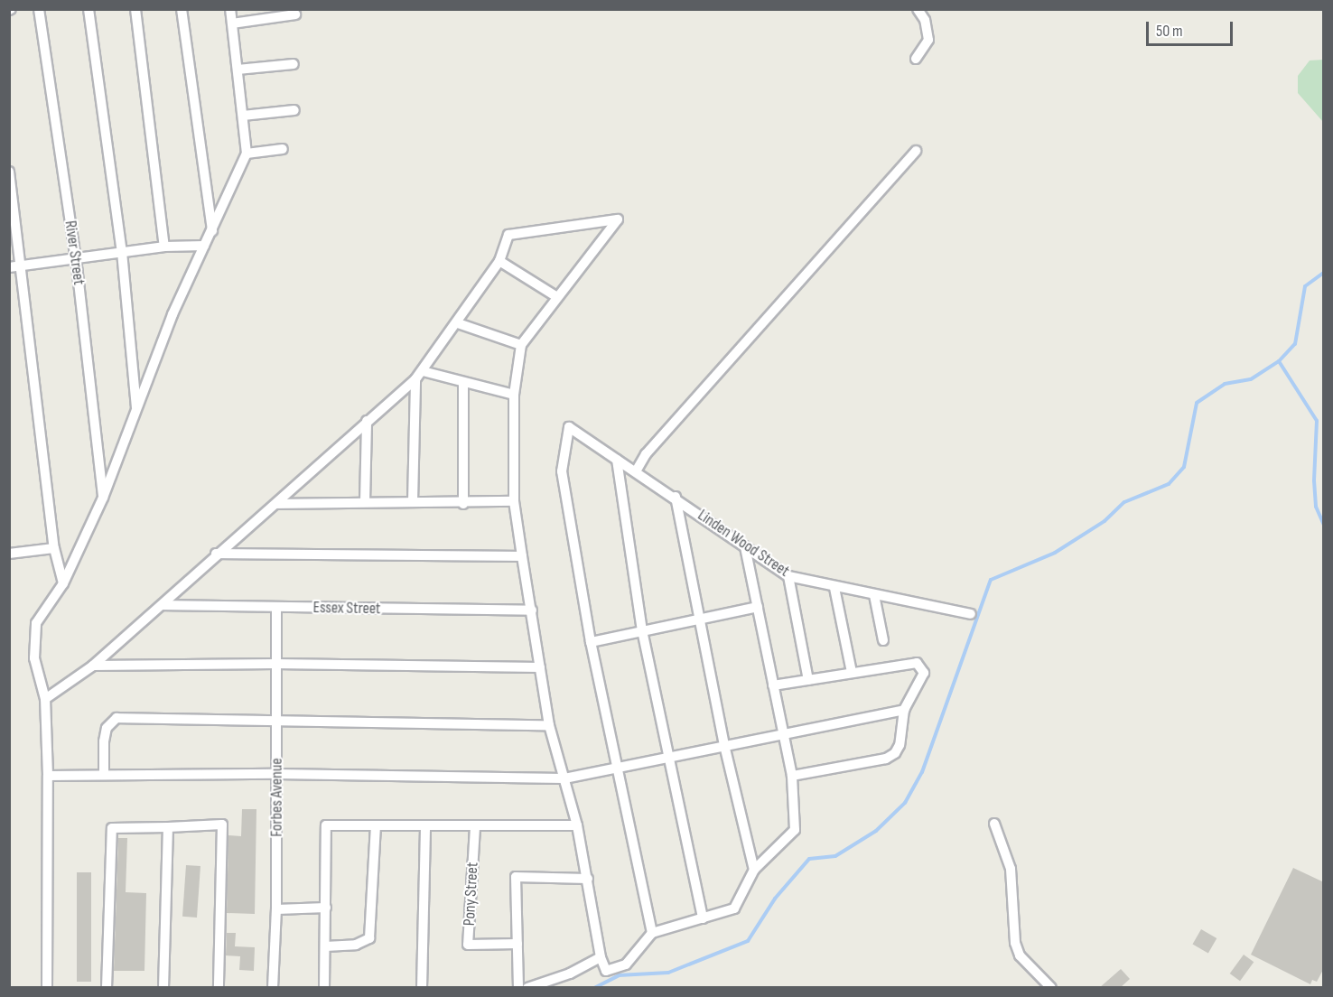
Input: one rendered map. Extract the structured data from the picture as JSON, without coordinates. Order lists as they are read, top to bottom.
{
  "streets": {
    "street": [
      "River Street",
      "Linden Wood Street",
      "Essex Street",
      "Forbes Avenue",
      "Pony Street"
    ]
  },
  "crossings": [
    ["Essex Street", "Forbes Avenue"]
  ],
  "scale_bar": "50 m"
}
